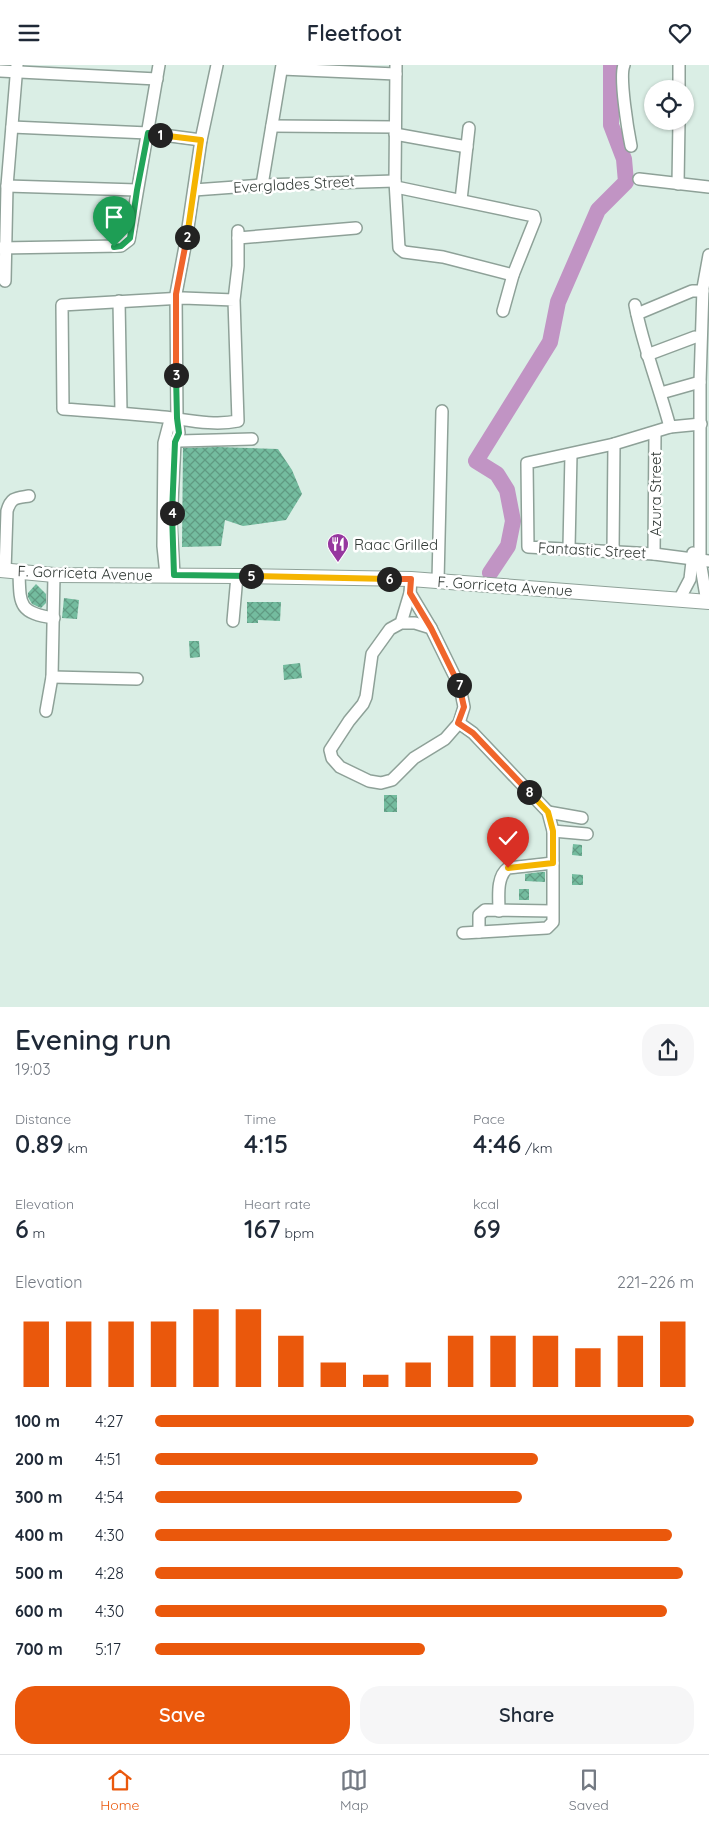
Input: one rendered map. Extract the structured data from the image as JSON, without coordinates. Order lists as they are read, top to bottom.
{
  "streets": {
    "main road": ["F. Gorriceta Avenue"],
    "street": ["Everglades Street", "Azura Street", "Fantastic Street"]
  },
  "crossings": [
    ["Azura Street", "Fantastic Street"]
  ],
  "places": {
    "restaurant": ["Raac Grilled"]
  },
  "page": {
    "header": "Fleetfoot",
    "pins": [
      "1",
      "2",
      "3",
      "4",
      "5",
      "6",
      "7",
      "8"
    ],
    "heading": ["Evening run", "19:03"],
    "stats": [
      ["Distance", "0.89 km"],
      ["Time", "4:15"],
      ["Pace", "4:46 /km"],
      ["Elevation", "6 m"],
      ["Heart rate", "167 bpm"],
      ["kcal", "69"]
    ],
    "chart": ["Elevation", "221–226 m"],
    "list": [
      {
        "name": "100 m",
        "note": "4:27"
      },
      {
        "name": "200 m",
        "note": "4:51"
      },
      {
        "name": "300 m",
        "note": "4:54"
      },
      {
        "name": "400 m",
        "note": "4:30"
      },
      {
        "name": "500 m",
        "note": "4:28"
      },
      {
        "name": "600 m",
        "note": "4:30"
      },
      {
        "name": "700 m",
        "note": "5:17"
      }
    ],
    "buttons": ["Save", "Share"],
    "tabs": ["Home", "Map", "Saved"]
  }
}
